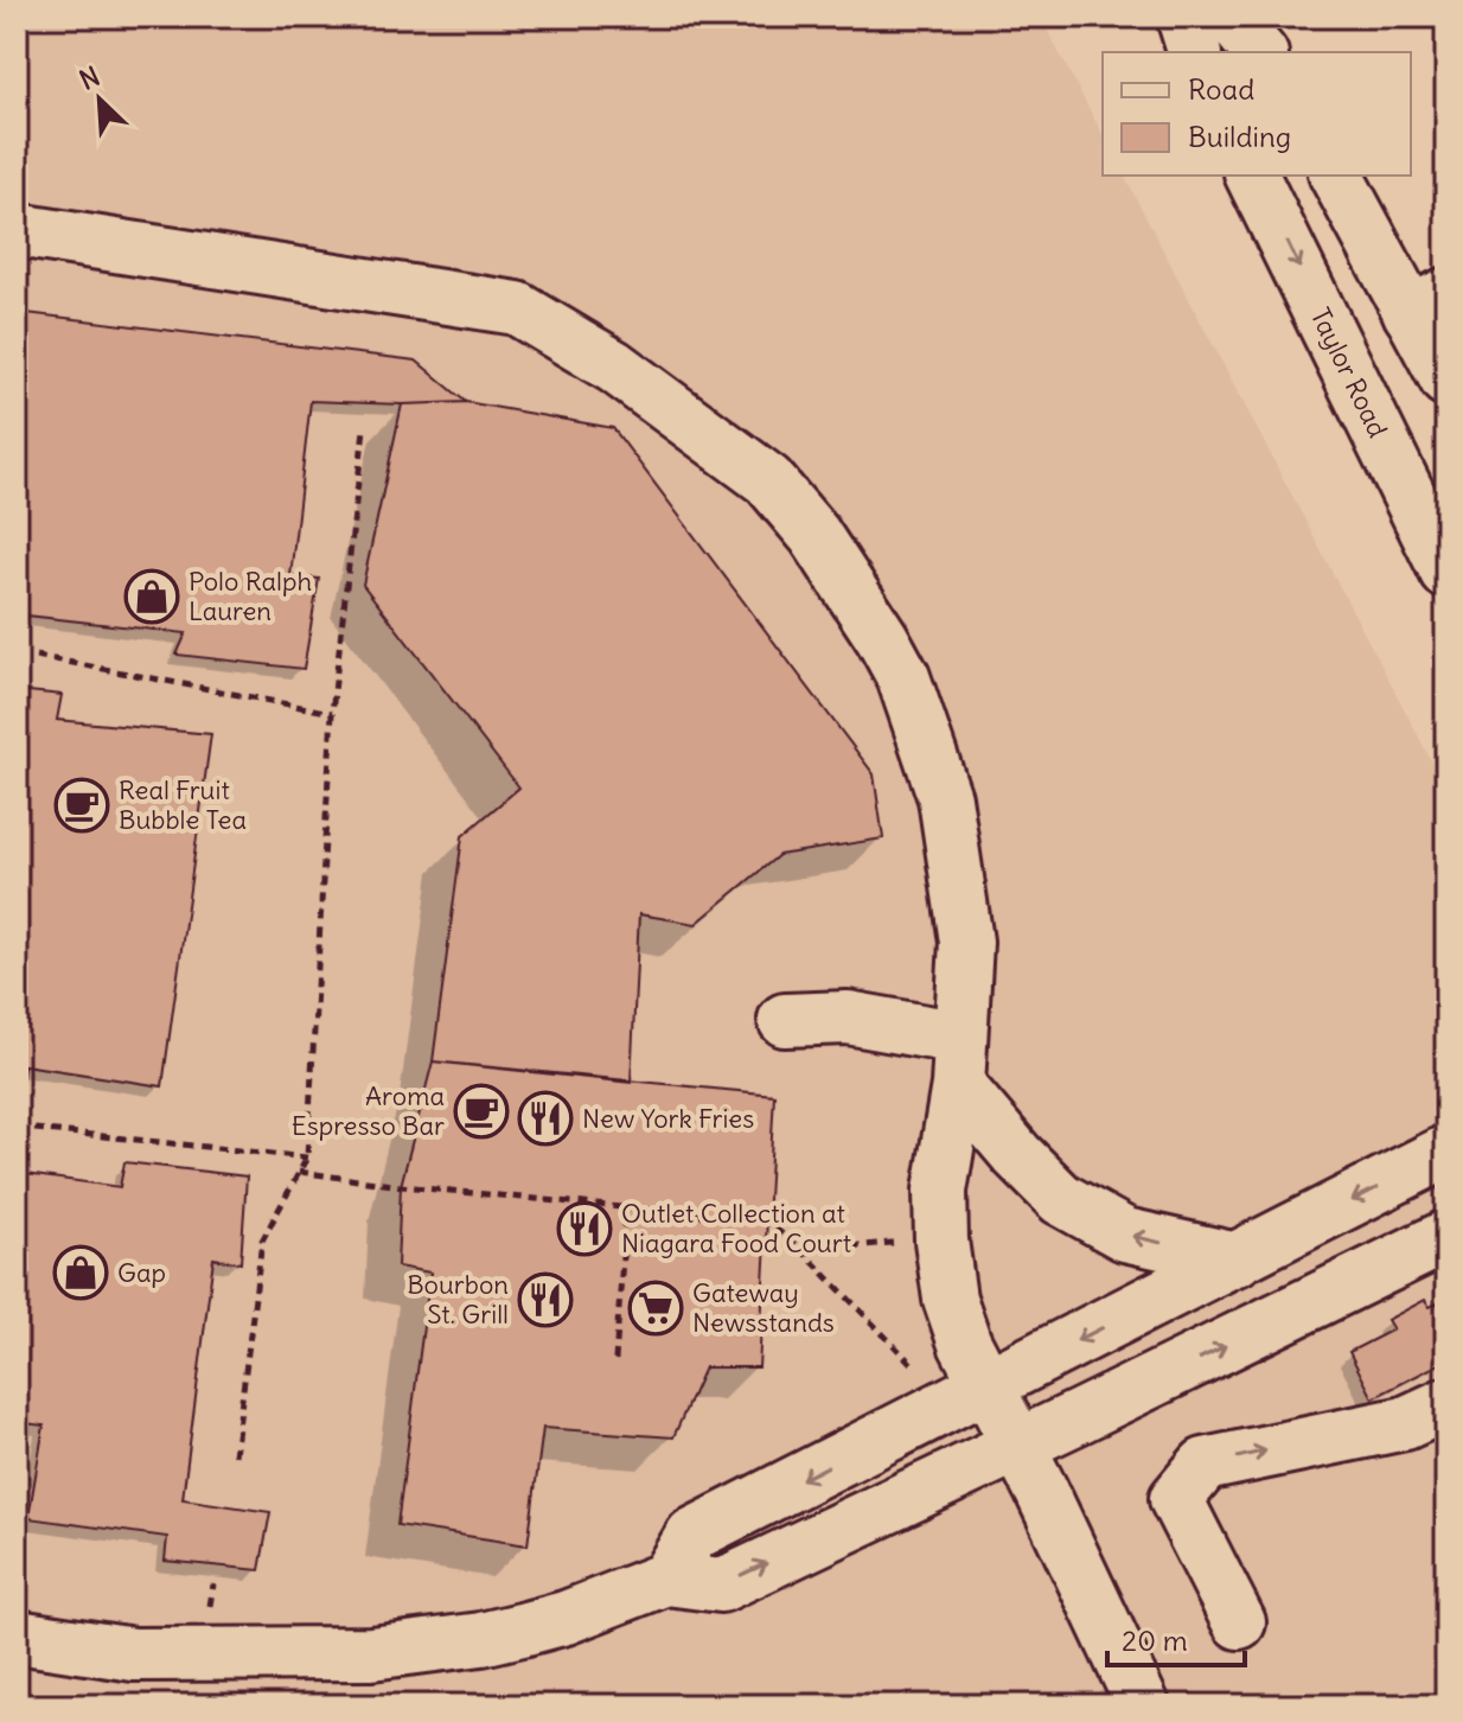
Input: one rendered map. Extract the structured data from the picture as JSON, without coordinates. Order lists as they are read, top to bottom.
{
  "streets": {
    "main road": ["Taylor Road"]
  },
  "places": {
    "shop": ["Polo Ralph Lauren", "Gap"],
    "cafe": ["Real Fruit Bubble Tea", "Aroma Espresso Bar"],
    "restaurant": ["New York Fries", "Outlet Collection at Niagara Food Court", "Bourbon St. Grill"],
    "supermarket": ["Gateway Newsstands"]
  },
  "legend": ["Road", "Building"],
  "scale_bar": "20 m",
  "north": "top left"
}
